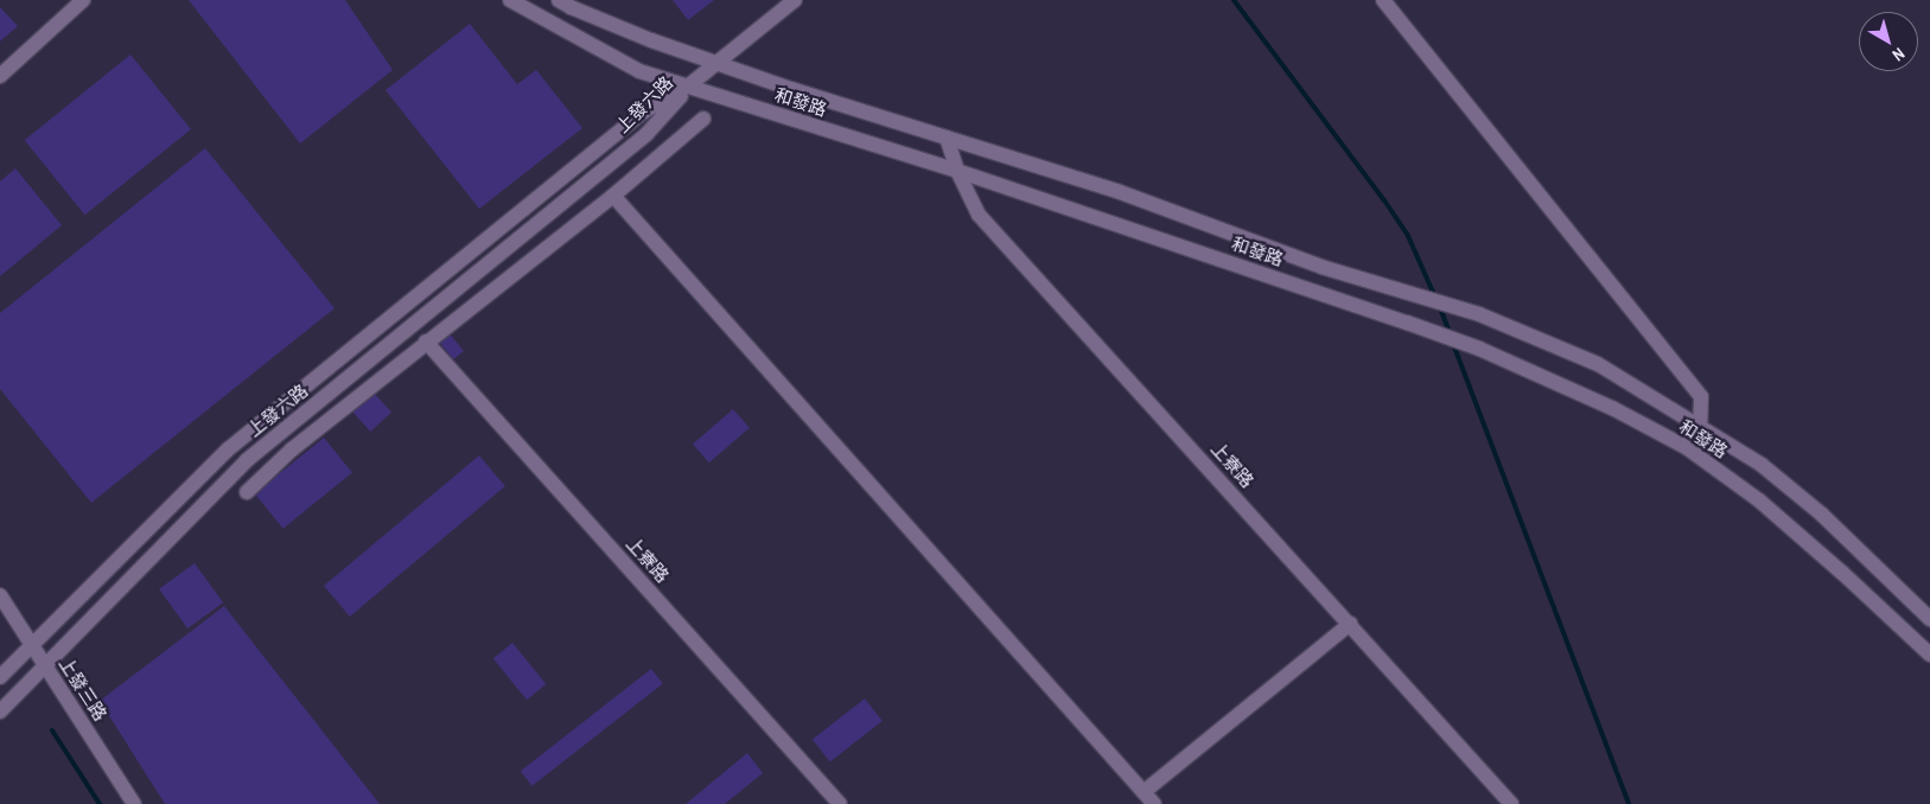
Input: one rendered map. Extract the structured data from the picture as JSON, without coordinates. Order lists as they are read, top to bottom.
{
  "streets": {
    "street": [
      "和發路",
      "上發六路",
      "上寮路",
      "上發三路"
    ]
  },
  "crossings": [
    ["和發路", "上發六路"],
    ["和發路", "上寮路"],
    ["上發六路", "上發三路"]
  ],
  "north": "bottom right"
}
